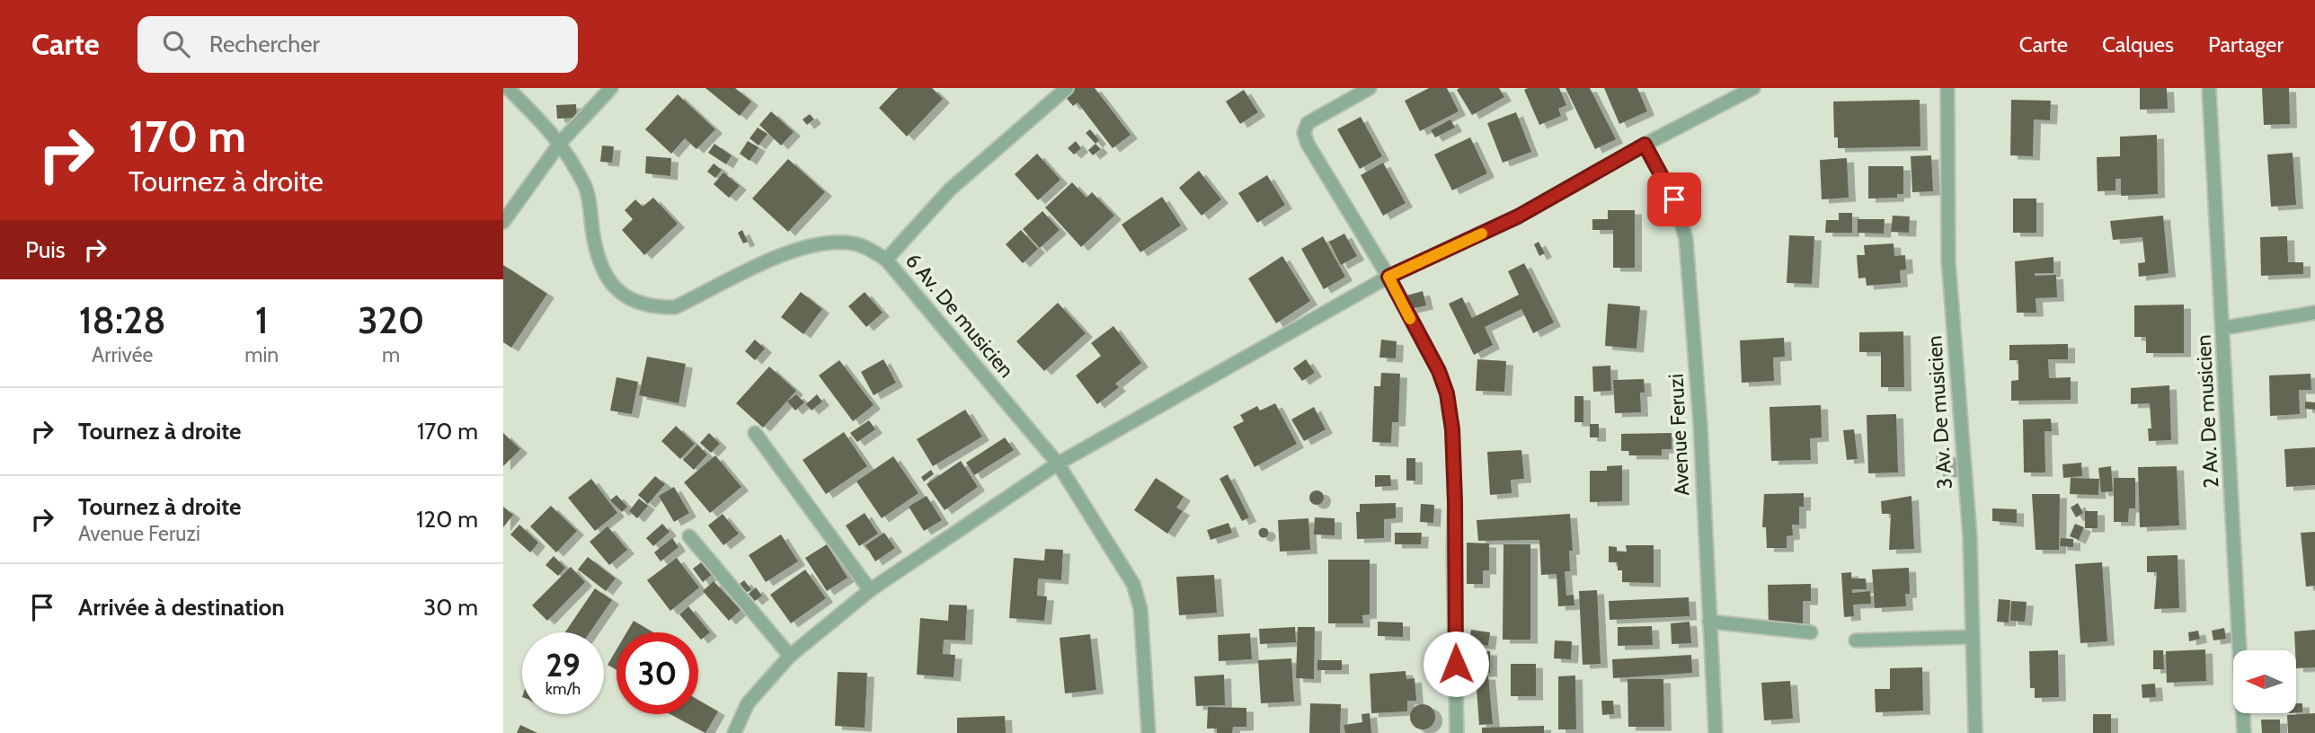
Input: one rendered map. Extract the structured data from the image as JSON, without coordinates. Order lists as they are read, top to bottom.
{
  "streets": {
    "street": [
      "6 Av. De musicien",
      "2 Av. De musicien",
      "3 Av. De musicien",
      "Avenue Feruzi"
    ]
  },
  "north": "left",
  "page": {
    "header": "Carte",
    "search": "Rechercher",
    "nav": ["Carte", "Calques", "Partager"],
    "turn": ["170 m", "Tournez à droite"],
    "then": "Puis",
    "eta": [
      "18:28",
      "Arrivée",
      "1",
      "min",
      "320",
      "m"
    ],
    "list": [
      {
        "name": "Tournez à droite",
        "value": "170 m"
      },
      {
        "name": "Tournez à droite",
        "note": "Avenue Feruzi",
        "value": "120 m"
      },
      {
        "name": "Arrivée à destination",
        "value": "30 m"
      }
    ],
    "speed": "29 km/h",
    "limit": "30"
  }
}
